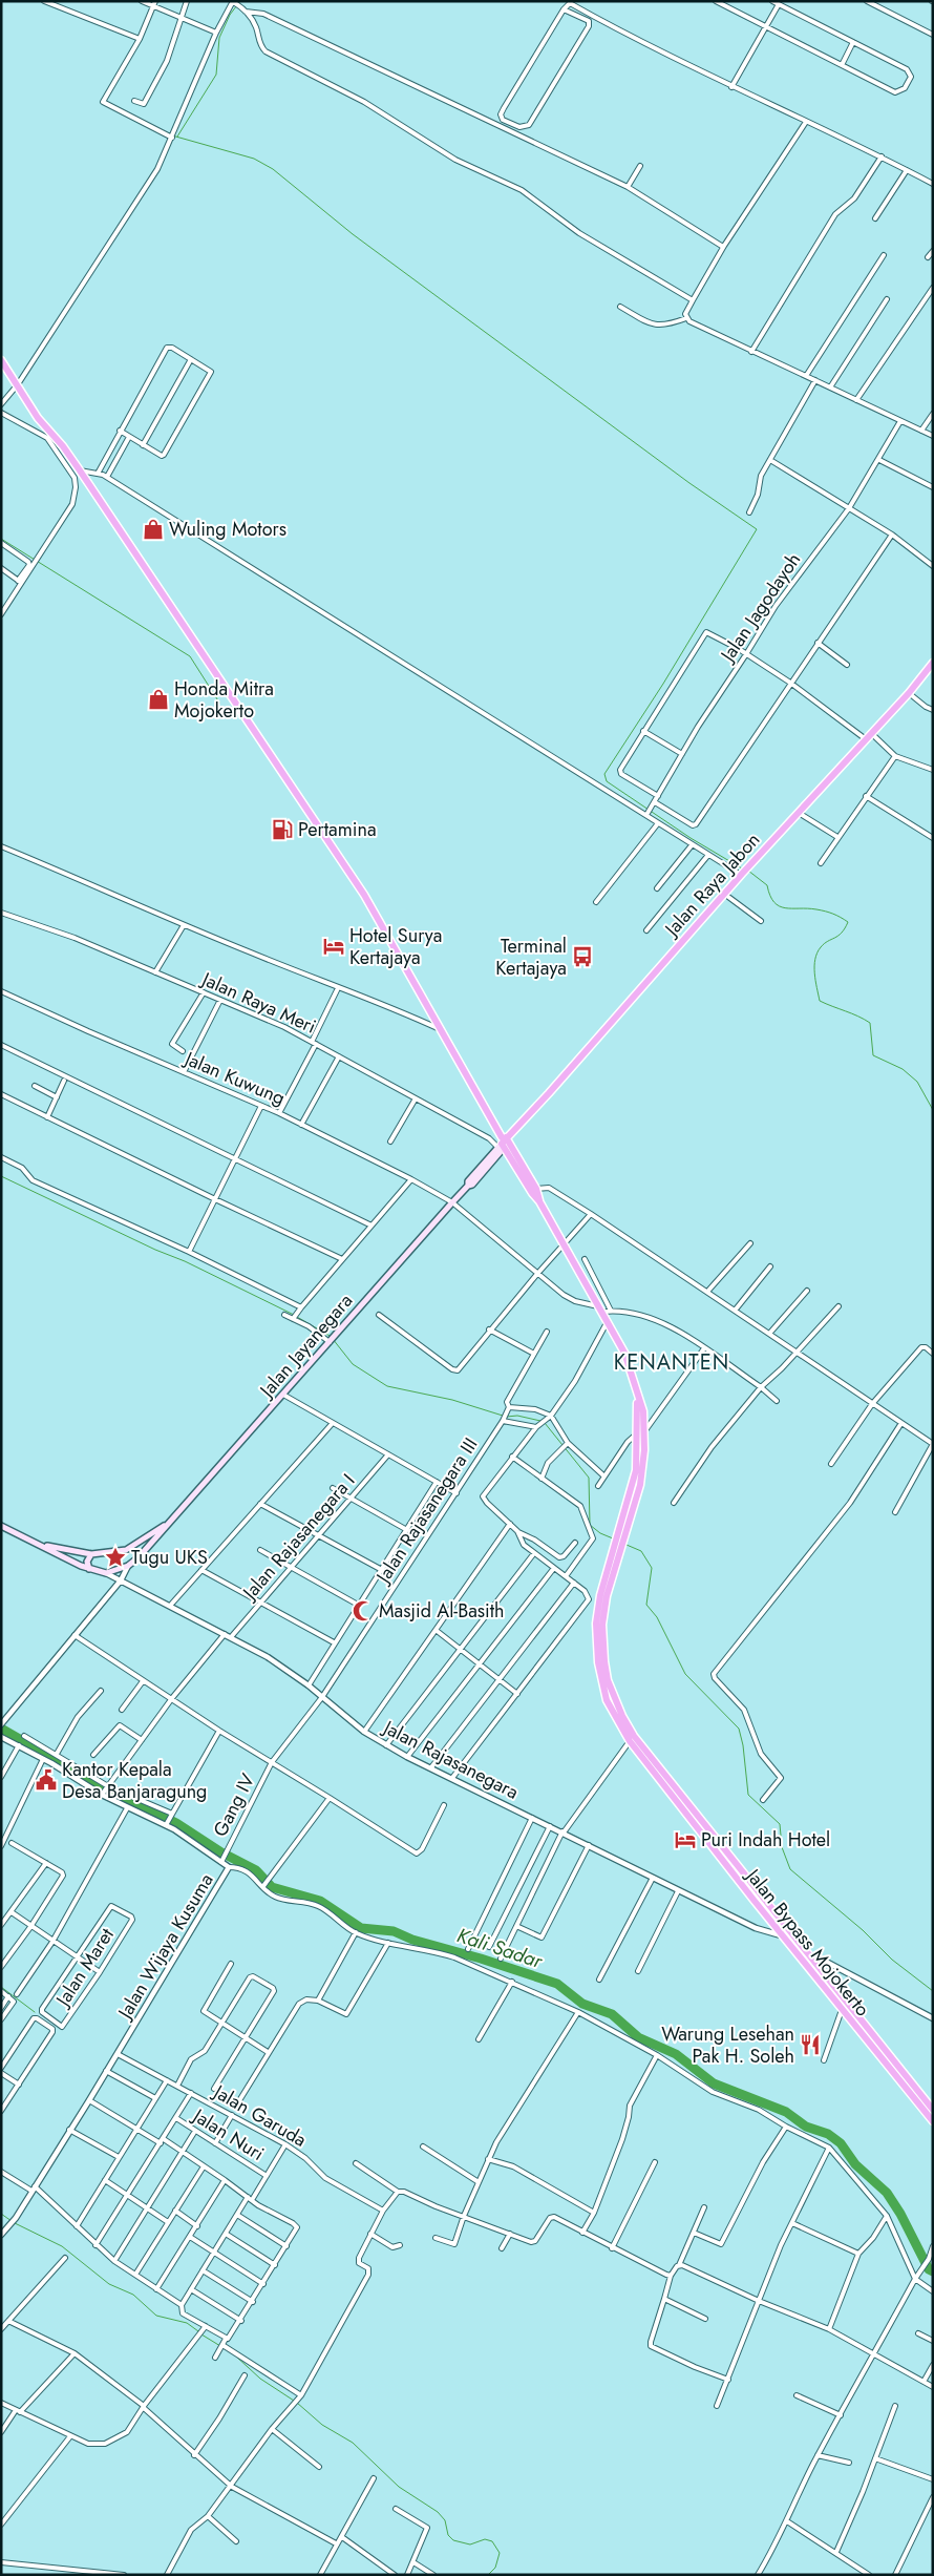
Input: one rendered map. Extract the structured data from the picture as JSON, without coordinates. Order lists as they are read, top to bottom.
{
  "streets": {
    "highway": ["Jalan Raya Jabon", "Jalan Jayanegara", "Jalan Bypass Mojokerto"],
    "street": [
      "Jalan Jagodayoh",
      "Jalan Raya Meri",
      "Jalan Kuwung",
      "Jalan Rajasanegara III",
      "Jalan Rajasanegara I",
      "Jalan Rajasanegara",
      "Gang IV",
      "Jalan Wijaya Kusuma",
      "Jalan Maret",
      "Jalan Garuda",
      "Jalan Nuri"
    ]
  },
  "crossings": [
    ["Jalan Raya Jabon", "Jalan Jayanegara"],
    ["Jalan Raya Meri", "Jalan Jayanegara"],
    ["Jalan Raya Meri", "Jalan Bypass Mojokerto"],
    ["Jalan Kuwung", "Jalan Jayanegara"],
    ["Jalan Kuwung", "Jalan Bypass Mojokerto"],
    ["Jalan Jayanegara", "Jalan Rajasanegara"],
    ["Jalan Jayanegara", "Jalan Bypass Mojokerto"],
    ["Jalan Rajasanegara III", "Jalan Rajasanegara"],
    ["Jalan Rajasanegara III", "Gang IV"],
    ["Jalan Rajasanegara I", "Jalan Rajasanegara"],
    ["Jalan Rajasanegara", "Jalan Bypass Mojokerto"],
    ["Gang IV", "Jalan Wijaya Kusuma"],
    ["Jalan Wijaya Kusuma", "Jalan Garuda"]
  ],
  "districts": ["KENANTEN"],
  "water": ["Kali Sadar"],
  "places": {
    "shop": ["Wuling Motors", "Honda Mitra Mojokerto"],
    "fuel station": ["Pertamina"],
    "hotel": ["Hotel Surya Kertajaya", "Puri Indah Hotel"],
    "bus stop": ["Terminal Kertajaya"],
    "place": ["Tugu UKS"],
    "mosque": ["Masjid Al-Basith"],
    "public building": ["Kantor Kepala Desa Banjaragung"],
    "restaurant": ["Warung Lesehan Pak H. Soleh"]
  }
}
